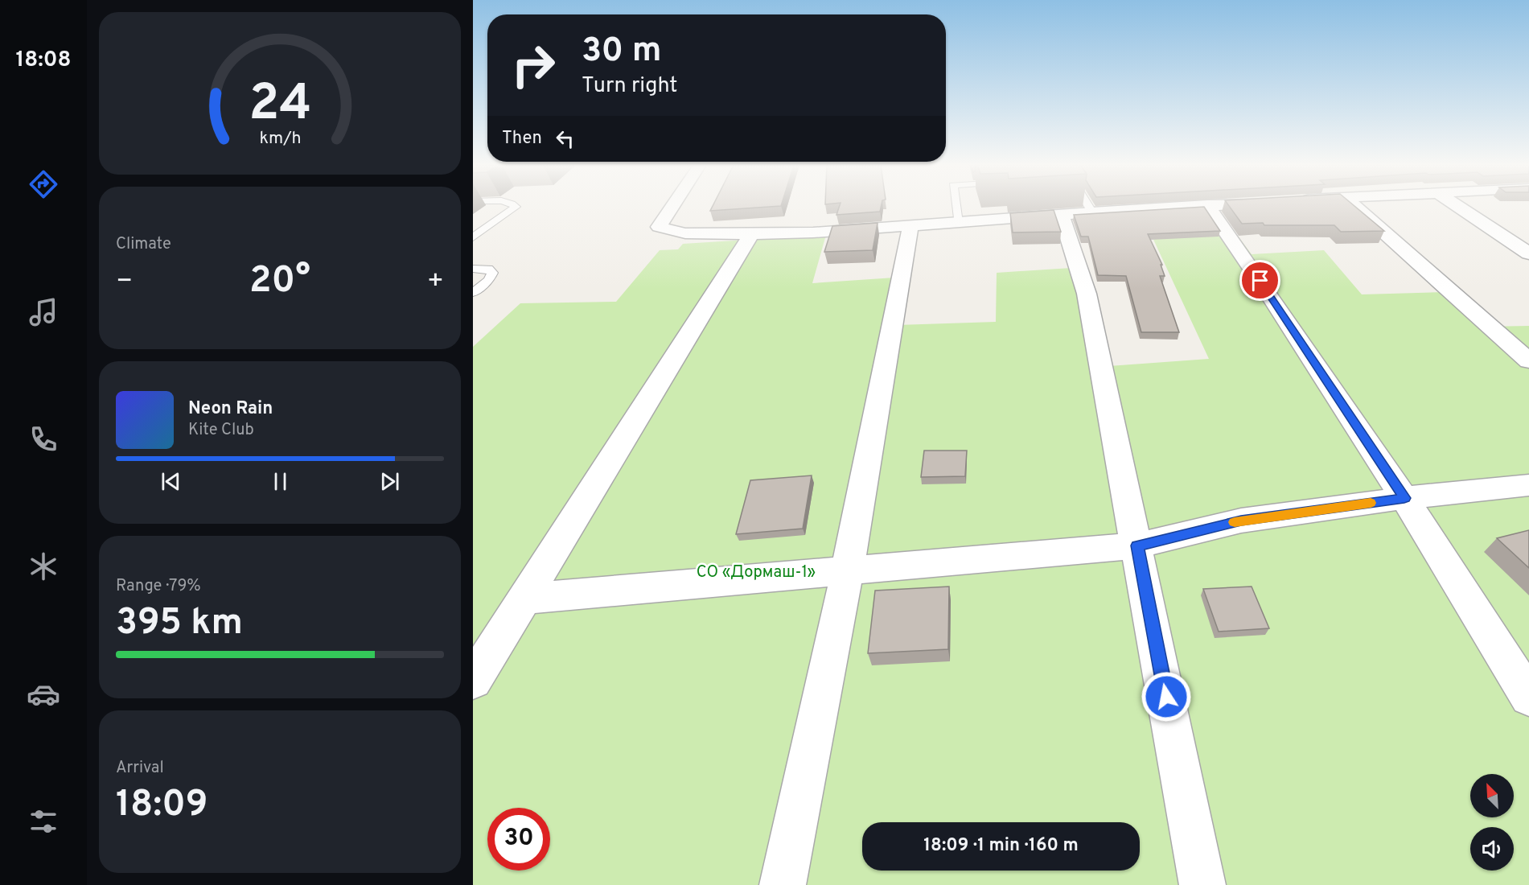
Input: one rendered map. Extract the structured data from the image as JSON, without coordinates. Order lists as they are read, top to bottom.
{
  "parks": ["СО «Дормаш-1»"],
  "north": "top left",
  "page": {
    "tabs": "18:08",
    "turn": ["30 m", "Turn right"],
    "then": "Then",
    "tile": [
      "Climate",
      ["Range · 79%", "395 km"],
      ["Arrival", "18:09"]
    ],
    "heat": ["−", "20°", "+"],
    "song": ["Neon Rain", "Kite Club"],
    "limit": "30",
    "trip": "18:09 · 1 min · 160 m",
    "gauge": ["24", "km/h"]
  }
}
